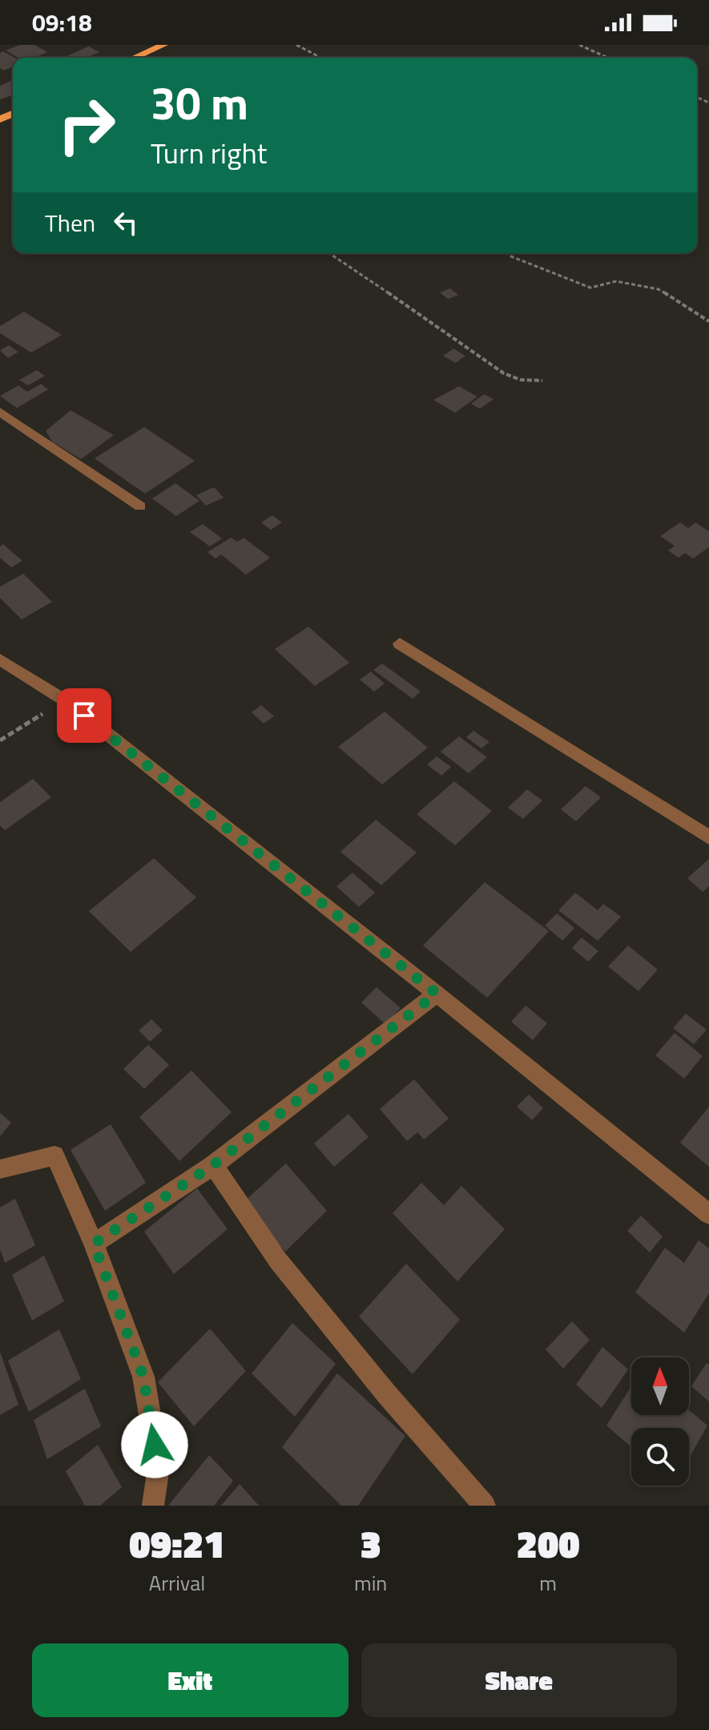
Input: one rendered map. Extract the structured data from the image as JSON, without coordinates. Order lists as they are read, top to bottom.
{
  "north": "top",
  "page": {
    "status": "09:18",
    "turn": ["30 m", "Turn right"],
    "then": "Then",
    "eta": [
      "09:21",
      "Arrival",
      "3",
      "min",
      "200",
      "m"
    ],
    "buttons": ["Exit", "Share"]
  }
}
